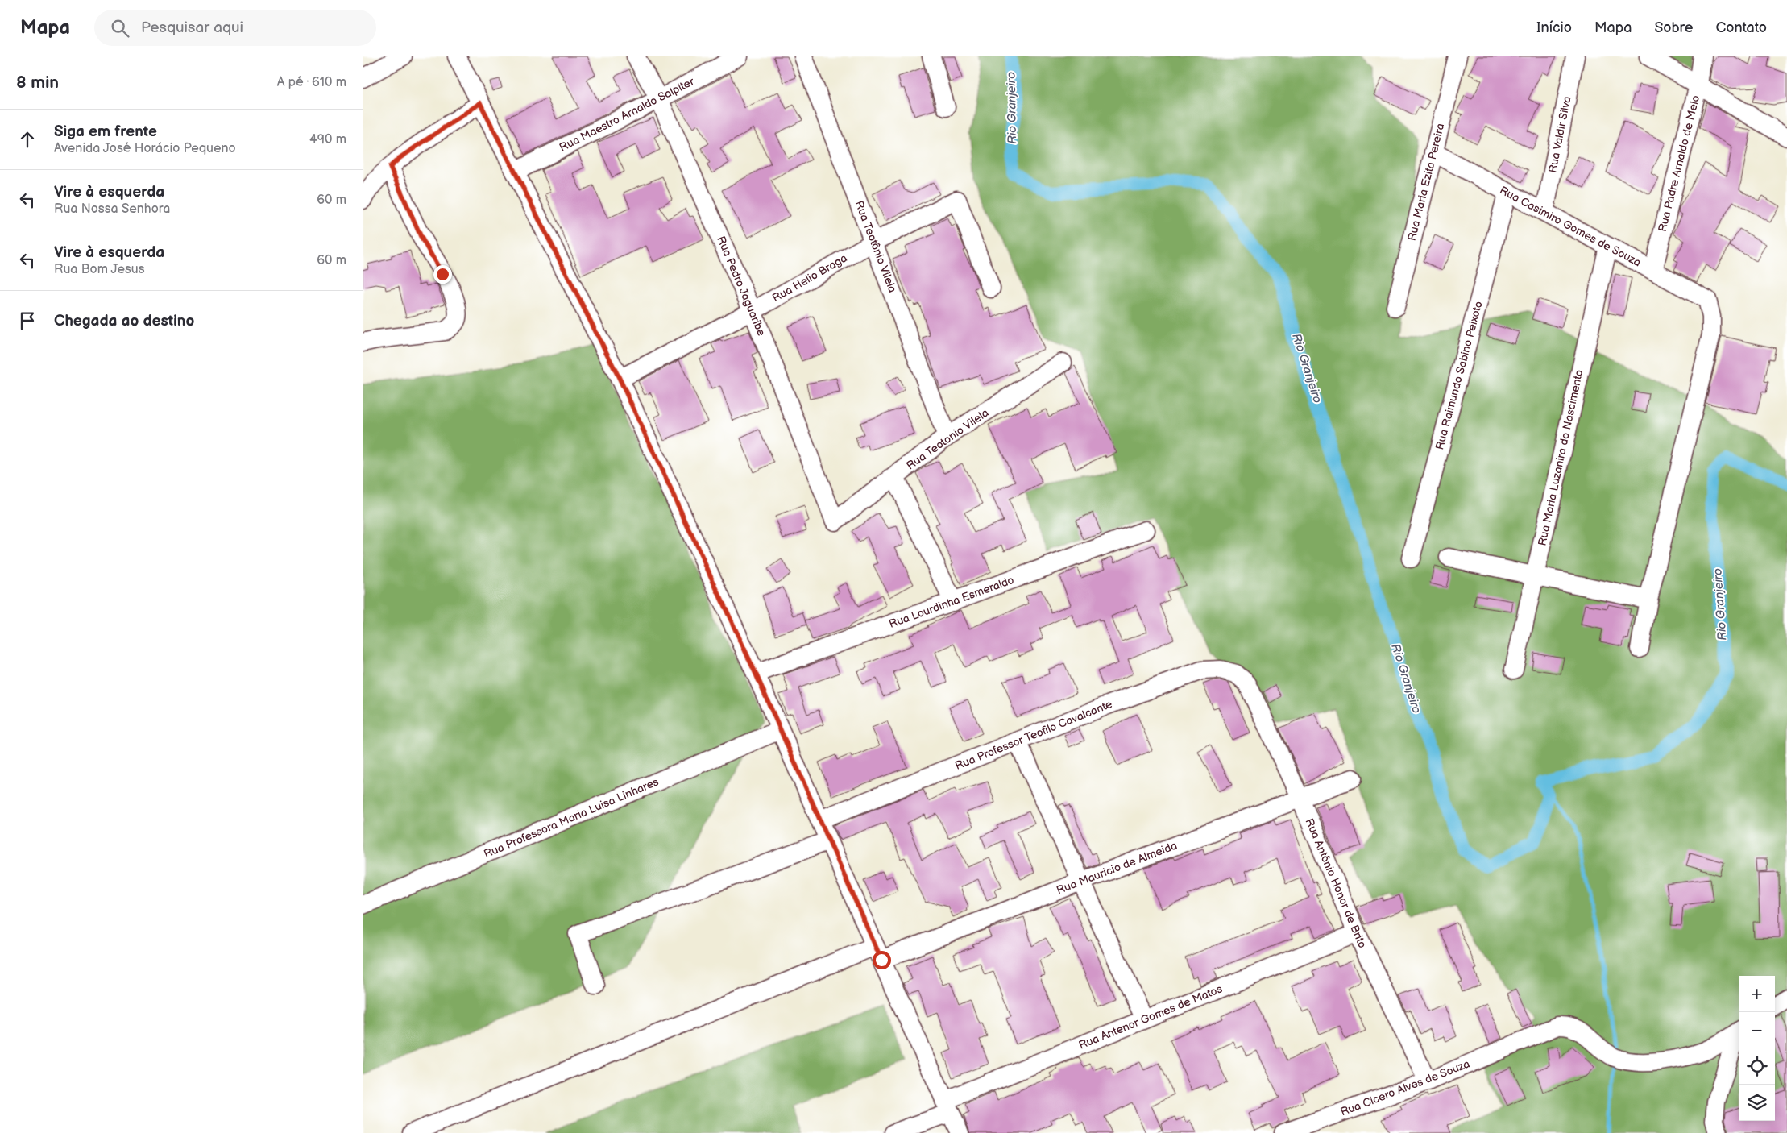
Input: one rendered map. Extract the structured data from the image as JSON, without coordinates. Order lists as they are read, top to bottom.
{
  "streets": {
    "street": [
      "Rua Maestro Arnaldo Salpiter",
      "Rua Valdir Silva",
      "Rua Padre Arnaldo de Melo",
      "Rua Maria Ezita Pereira",
      "Rua Casimiro Gomes de Souza",
      "Rua Teotônio Vilela",
      "Rua Helio Braga",
      "Rua Pedro Jaguaribe",
      "Rua Raimundo Sabino Peixoto",
      "Rua Teotonio Vilela",
      "Rua Maria Luzanira do Nascimento",
      "Rua Lourdinha Esmeraldo",
      "Rua Professor Teofilo Cavalcante",
      "Rua Professora Maria Luisa Linhares",
      "Rua Mauricio de Almeida",
      "Rua Antônio Honor de Brito",
      "Rua Antenor Gomes de Matos",
      "Rua Cicero Alves de Souza"
    ]
  },
  "crossings": [
    ["Rua Maestro Arnaldo Salpiter", "Rua Pedro Jaguaribe"],
    ["Rua Valdir Silva", "Rua Casimiro Gomes de Souza"],
    ["Rua Padre Arnaldo de Melo", "Rua Casimiro Gomes de Souza"],
    ["Rua Maria Ezita Pereira", "Rua Casimiro Gomes de Souza"],
    ["Rua Casimiro Gomes de Souza", "Rua Raimundo Sabino Peixoto"],
    ["Rua Casimiro Gomes de Souza", "Rua Maria Luzanira do Nascimento"],
    ["Rua Teotônio Vilela", "Rua Helio Braga"],
    ["Rua Teotônio Vilela", "Rua Teotonio Vilela"],
    ["Rua Helio Braga", "Rua Pedro Jaguaribe"],
    ["Rua Pedro Jaguaribe", "Rua Teotonio Vilela"],
    ["Rua Professor Teofilo Cavalcante", "Rua Antônio Honor de Brito"],
    ["Rua Mauricio de Almeida", "Rua Antônio Honor de Brito"],
    ["Rua Antônio Honor de Brito", "Rua Antenor Gomes de Matos"],
    ["Rua Antônio Honor de Brito", "Rua Cicero Alves de Souza"]
  ],
  "water": ["Rio Granjeiro"],
  "page": {
    "header": "Mapa",
    "search": "Pesquisar aqui",
    "nav": [
      "Início",
      "Mapa",
      "Sobre",
      "Contato"
    ],
    "heading": ["8 min", "A pé · 610 m"],
    "list": [
      ["Siga em frente", "Avenida José Horácio Pequeno", "490 m"],
      ["Vire à esquerda", "Rua Nossa Senhora", "60 m"],
      ["Vire à esquerda", "Rua Bom Jesus", "60 m"],
      "Chegada ao destino"
    ],
    "map_buttons": ["+", "−"]
  }
}
